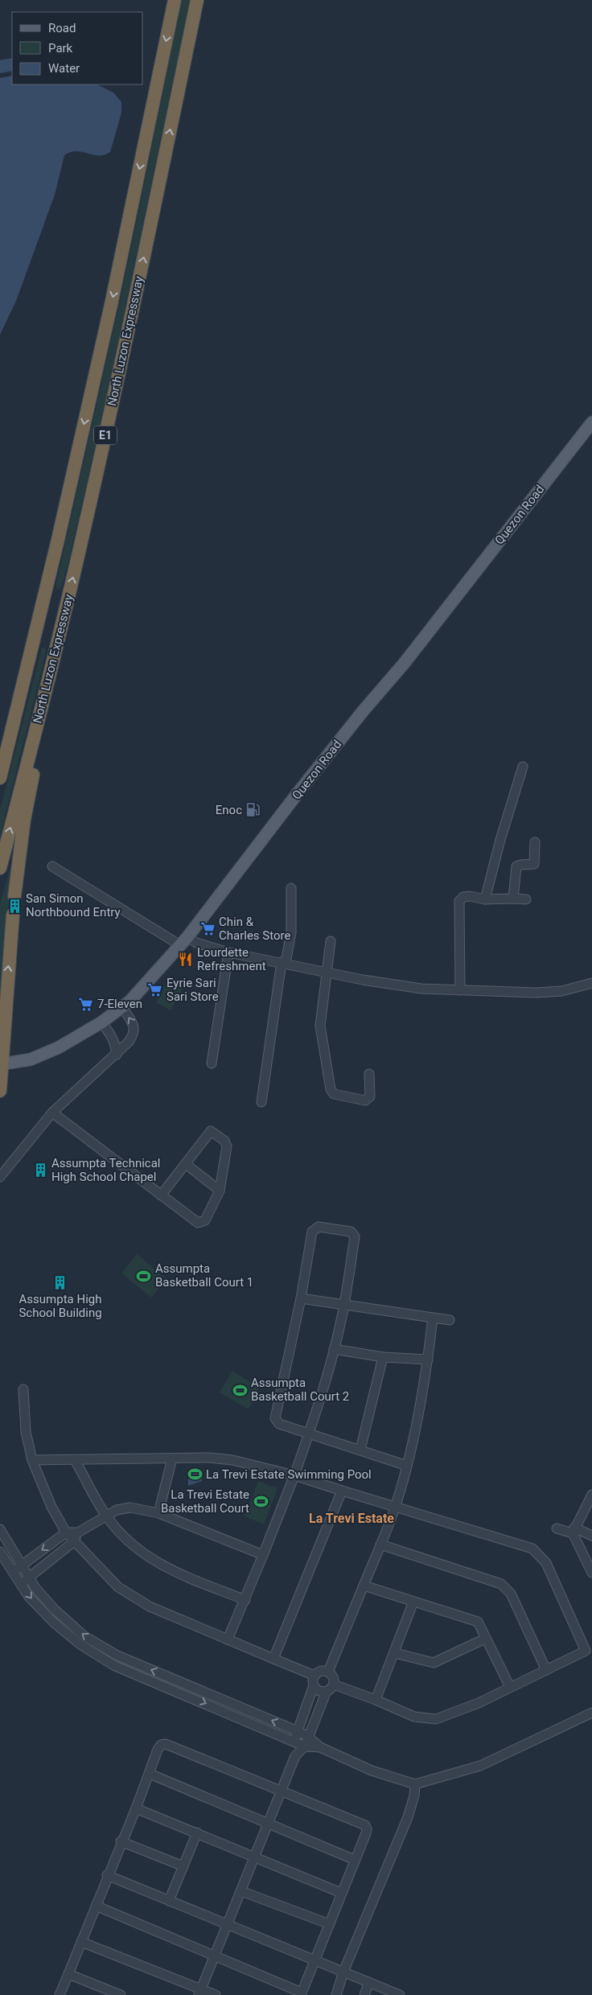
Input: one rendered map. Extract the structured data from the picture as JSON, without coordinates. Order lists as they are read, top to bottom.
{
  "streets": {
    "highway": ["North Luzon Expressway", "E1"],
    "main road": ["Quezon Road"]
  },
  "districts": ["La Trevi Estate"],
  "places": {
    "fuel station": ["Enoc"],
    "building": ["San Simon Northbound Entry", "Assumpta Technical High School Chapel", "Assumpta High School Building"],
    "supermarket": ["Chin & Charles Store", "Eyrie Sari Sari Store", "7-Eleven"],
    "restaurant": ["Lourdette Refreshment"],
    "sports": [
      "Assumpta Basketball Court 1",
      "Assumpta Basketball Court 2",
      "La Trevi Estate Swimming Pool",
      "La Trevi Estate Basketball Court"
    ]
  },
  "legend": ["Road", "Park", "Water"]
}
